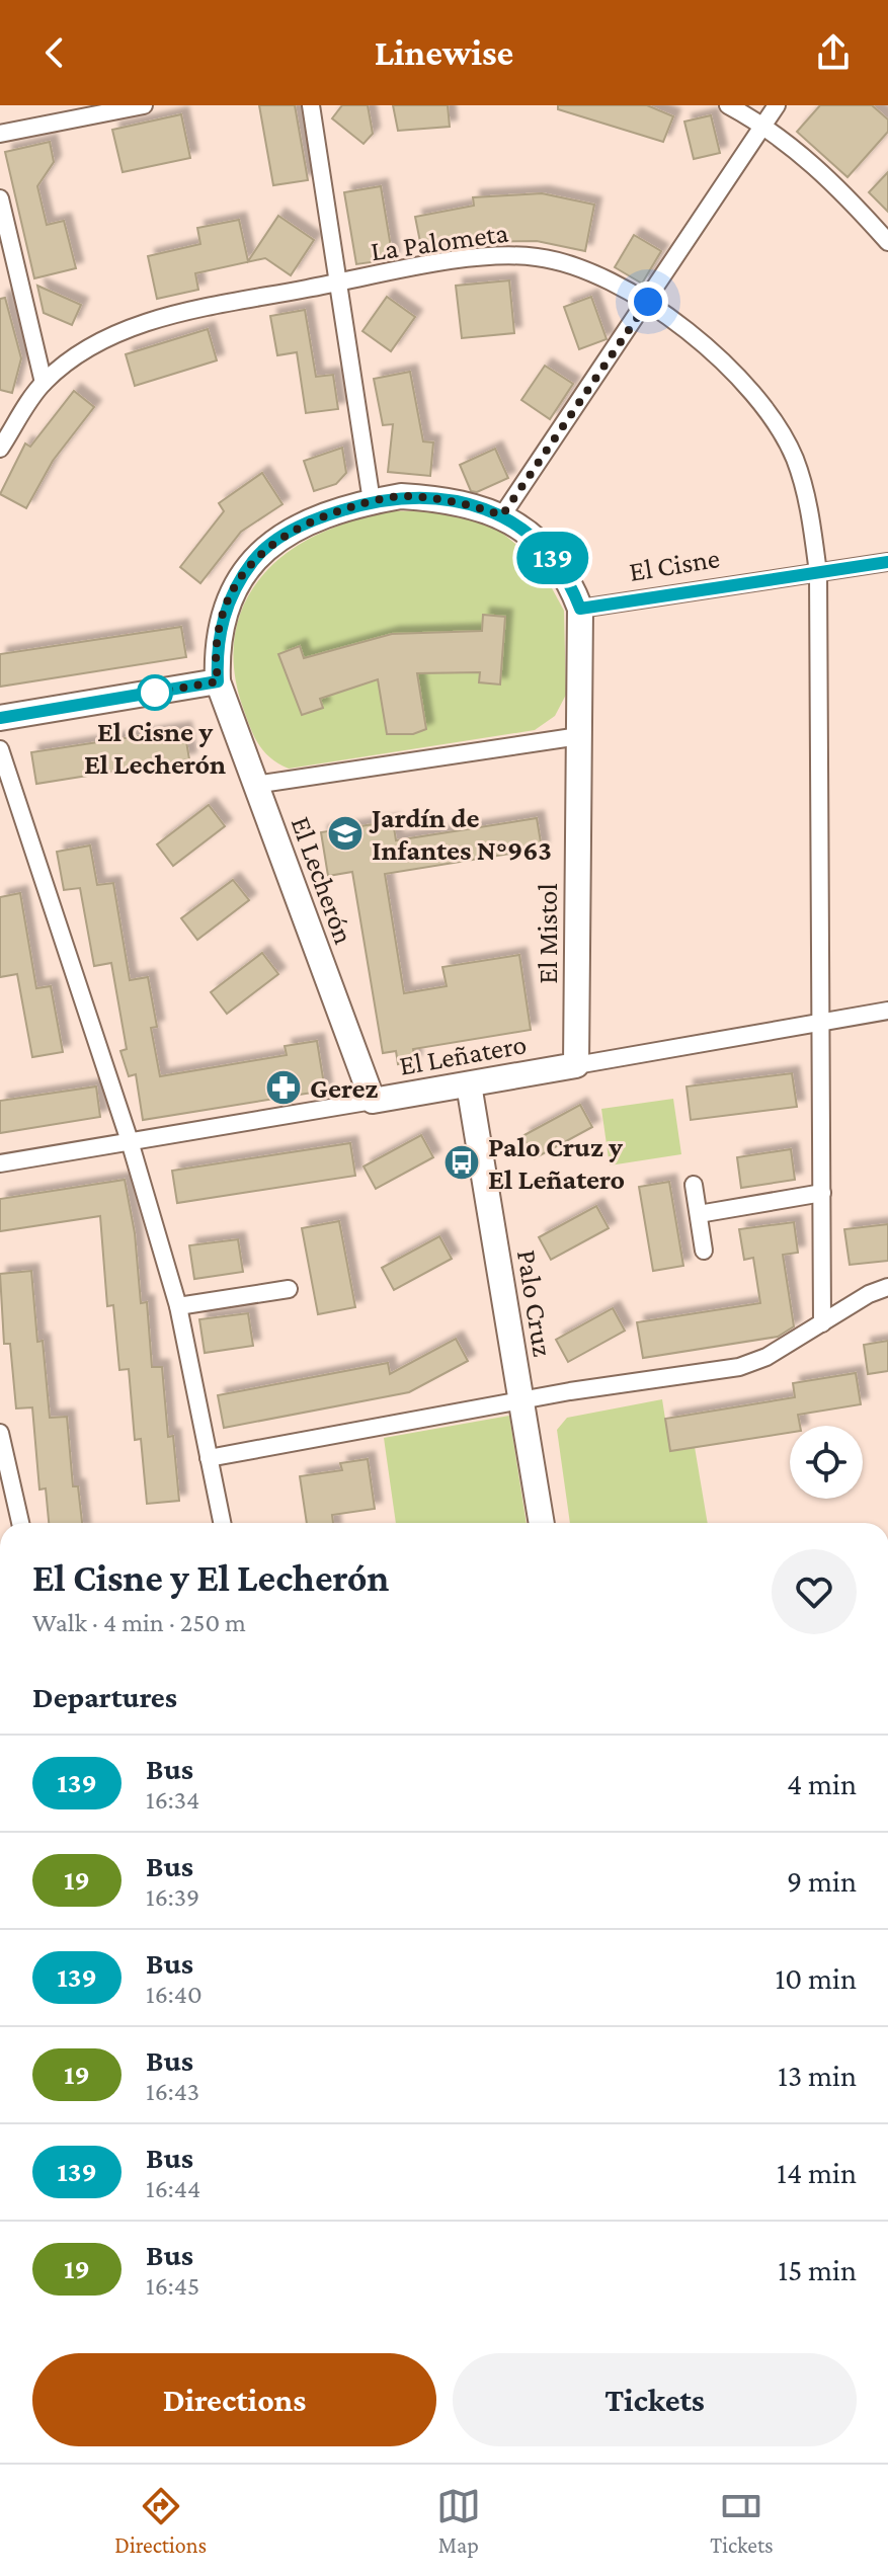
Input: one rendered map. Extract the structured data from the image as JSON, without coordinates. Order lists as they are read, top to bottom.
{
  "streets": {
    "street": [
      "La Palometa",
      "El Cisne",
      "El Lecherón",
      "El Mistol",
      "El Leñatero",
      "Palo Cruz"
    ]
  },
  "crossings": [
    ["La Palometa", "El Cisne"],
    ["La Palometa", "El Leñatero"],
    ["El Cisne", "El Mistol"],
    ["El Lecherón", "El Leñatero"],
    ["El Mistol", "El Leñatero"],
    ["El Leñatero", "Palo Cruz"]
  ],
  "places": {
    "other": ["El Cisne y El Lecherón"],
    "school or university": ["Jardín de Infantes N°963"],
    "pharmacy": ["Gerez"],
    "bus stop": ["Palo Cruz y El Leñatero"]
  },
  "lines": ["bus line 139"],
  "page": {
    "header": "Linewise",
    "on_map": "139",
    "heading": [
      ["El Cisne y El Lecherón", "Walk · 4 min · 250 m"],
      "Departures"
    ],
    "list": [
      {
        "mark": "139",
        "name": "Bus",
        "note": "16:34",
        "value": "4 min"
      },
      {
        "mark": "19",
        "name": "Bus",
        "note": "16:39",
        "value": "9 min"
      },
      {
        "mark": "139",
        "name": "Bus",
        "note": "16:40",
        "value": "10 min"
      },
      {
        "mark": "19",
        "name": "Bus",
        "note": "16:43",
        "value": "13 min"
      },
      {
        "mark": "139",
        "name": "Bus",
        "note": "16:44",
        "value": "14 min"
      },
      {
        "mark": "19",
        "name": "Bus",
        "note": "16:45",
        "value": "15 min"
      }
    ],
    "buttons": ["Directions", "Tickets"],
    "tabs": ["Directions", "Map", "Tickets"]
  }
}
